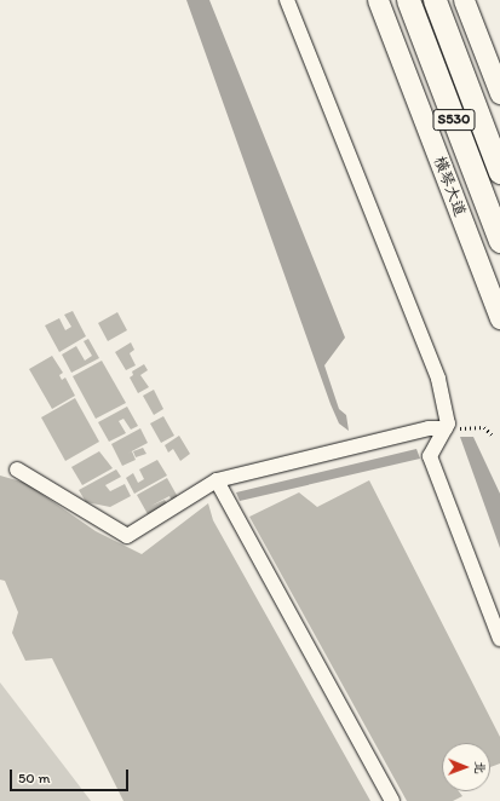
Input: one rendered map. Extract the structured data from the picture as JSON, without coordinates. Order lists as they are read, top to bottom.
{
  "streets": {
    "main road": ["S530", "横琴大道"]
  },
  "scale_bar": "50 m",
  "north": "right"
}
